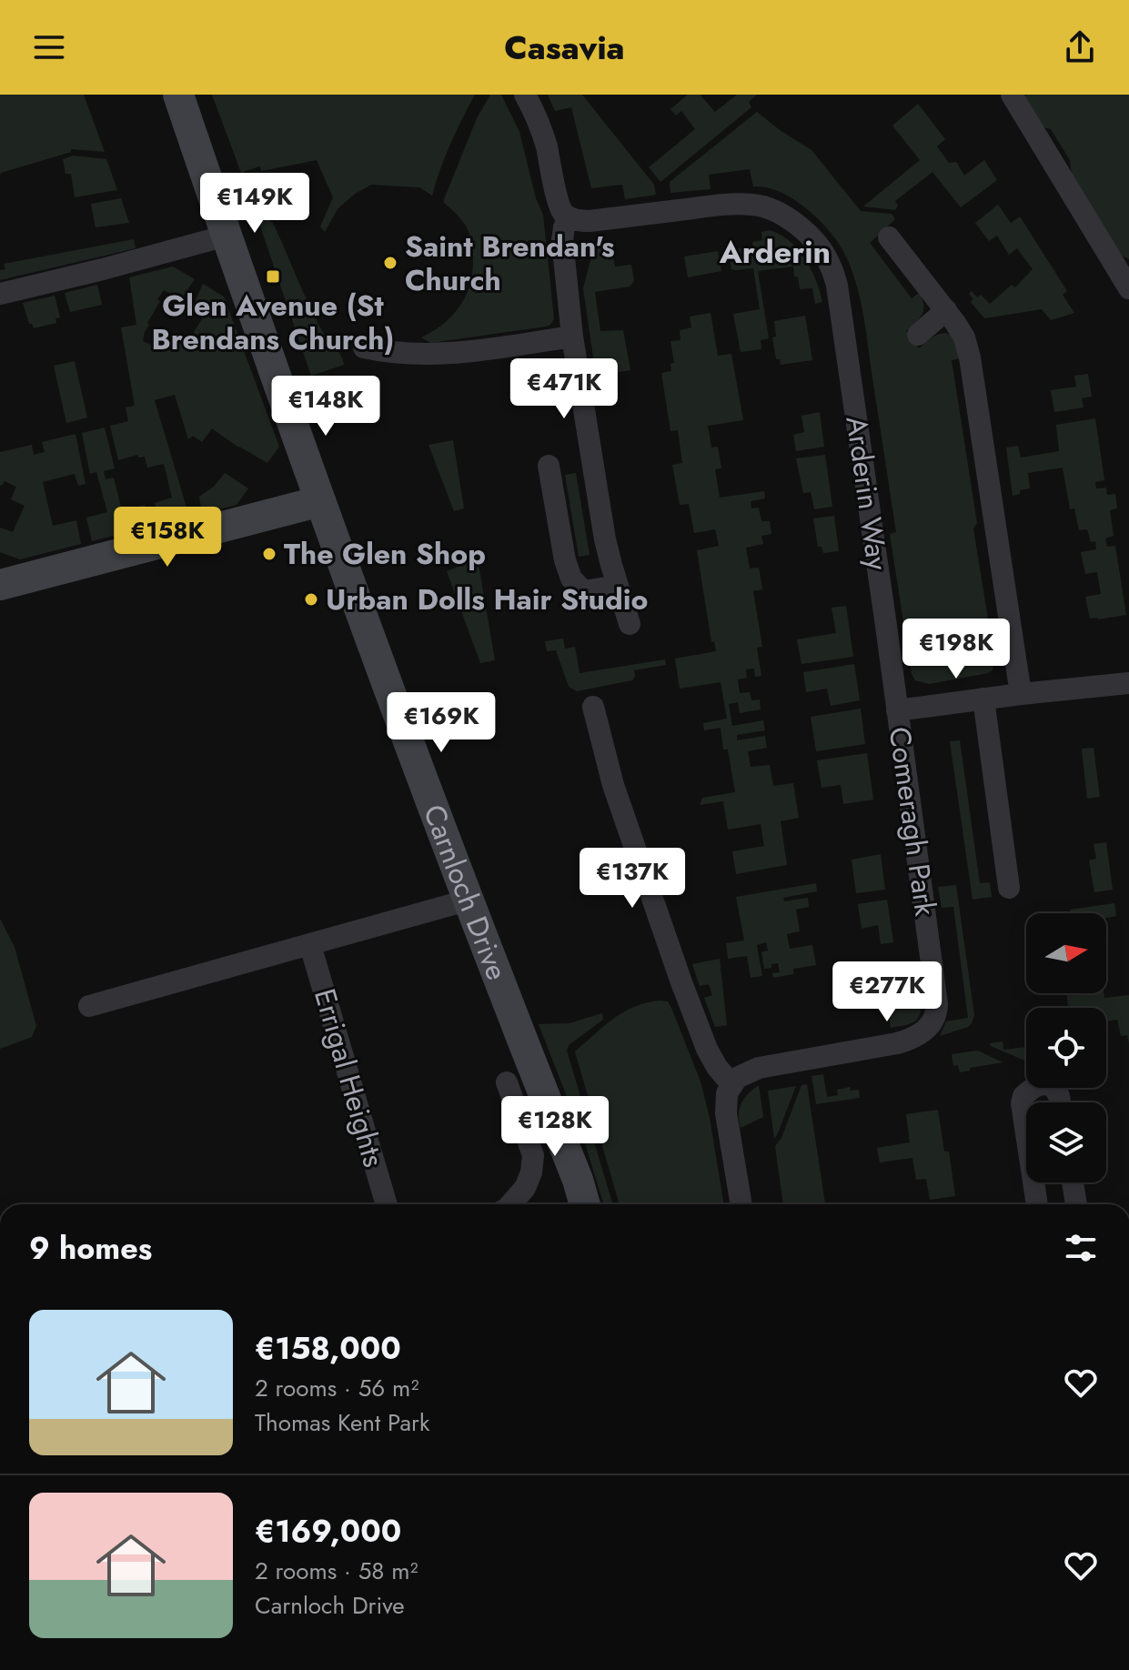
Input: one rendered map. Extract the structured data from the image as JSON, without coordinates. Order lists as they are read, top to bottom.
{
  "streets": {
    "street": [
      "Arderin Way",
      "Comeragh Park",
      "Carnloch Drive",
      "Errigal Heights"
    ]
  },
  "crossings": [
    ["Arderin Way", "Comeragh Park"]
  ],
  "districts": ["Arderin"],
  "places": {
    "other": ["Saint Brendan's Church", "The Glen Shop", "Urban Dolls Hair Studio"],
    "transit": ["Glen Avenue (St Brendans Church)"]
  },
  "north": "right",
  "page": {
    "header": "Casavia",
    "price": [
      "€149K",
      "€471K",
      "€148K",
      "€158K",
      "€198K",
      "€169K",
      "€137K",
      "€277K",
      "€128K"
    ],
    "heading": "9 homes",
    "list": [
      {
        "name": "€158,000",
        "note": "2 rooms · 56 m² · Thomas Kent Park"
      },
      {
        "name": "€169,000",
        "note": "2 rooms · 58 m² · Carnloch Drive"
      }
    ]
  }
}
